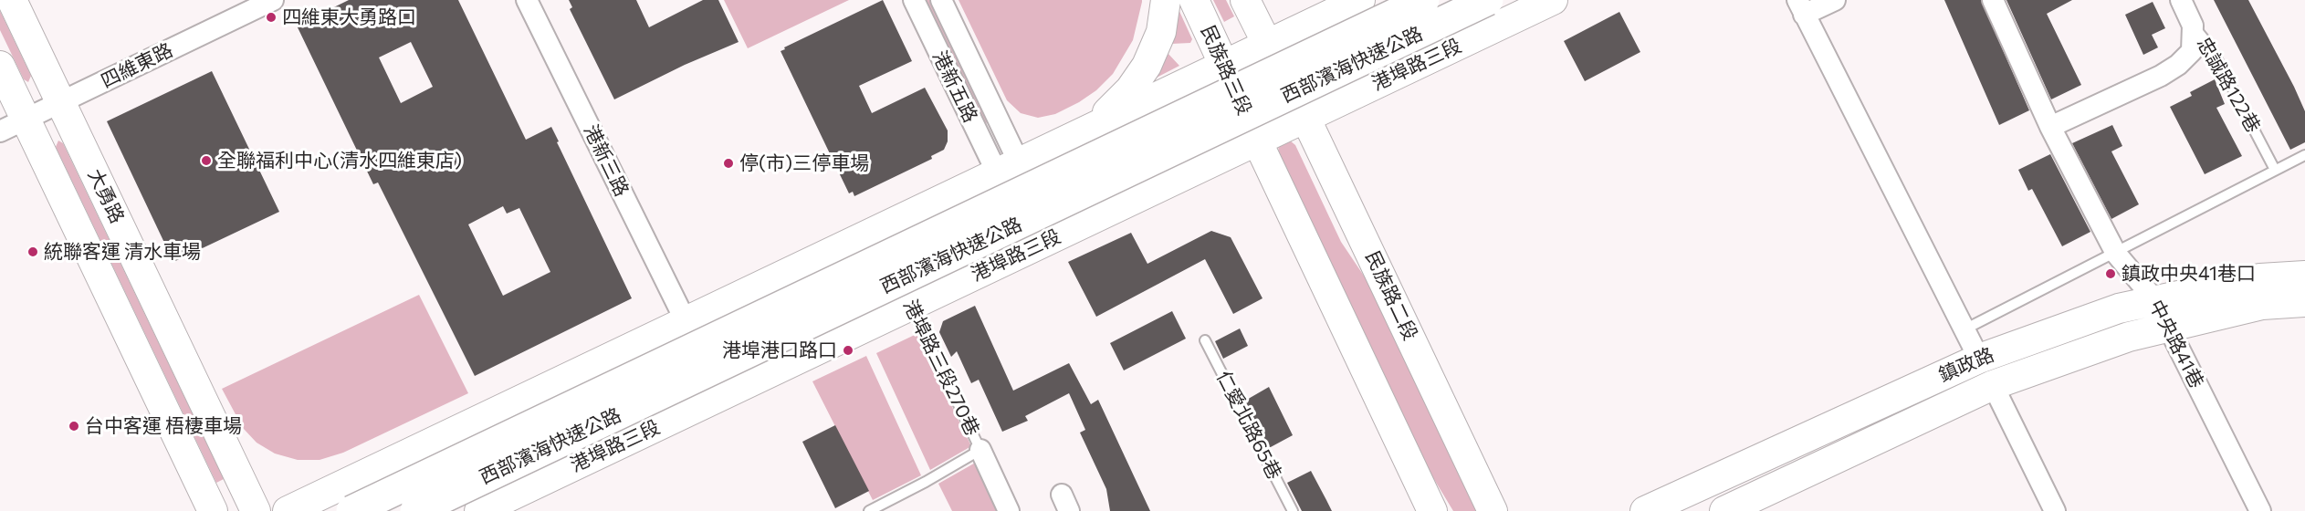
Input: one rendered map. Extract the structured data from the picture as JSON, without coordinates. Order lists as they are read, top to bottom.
{
  "streets": {
    "highway": ["西部濱海快速公路"],
    "street": [
      "港埠路三段",
      "四維東路",
      "民族路三段",
      "忠誠路122巷",
      "港新五路",
      "港新三路",
      "大勇路",
      "民族路二段",
      "中央路41巷",
      "鎮政路"
    ],
    "lane": ["港埠路三段270巷", "仁愛北路65巷"]
  },
  "crossings": [
    ["港埠路三段", "民族路三段"],
    ["港埠路三段", "民族路二段"],
    ["港埠路三段", "港埠路三段270巷"],
    ["四維東路", "大勇路"],
    ["中央路41巷", "鎮政路"]
  ],
  "places": [
    "四維東大勇路口",
    "全聯福利中心(清水四維東店)",
    "停(市)三停車場",
    "統聯客運 清水車場",
    "鎮政中央41巷口",
    "港埠港口路口",
    "台中客運 梧棲車場"
  ]
}
